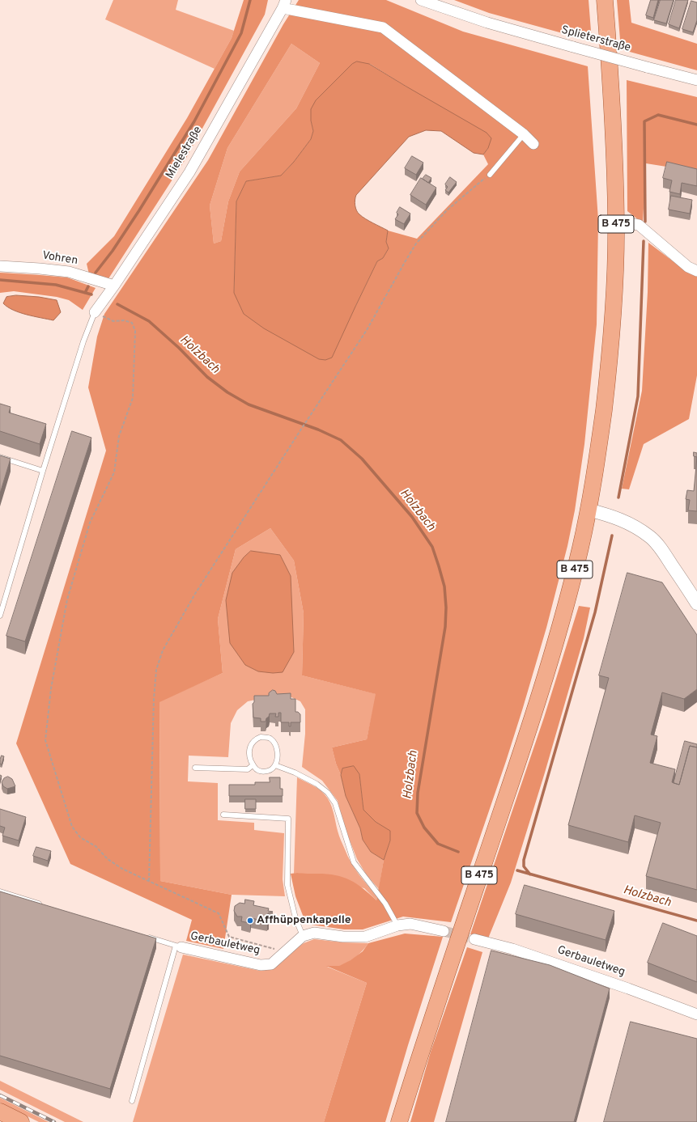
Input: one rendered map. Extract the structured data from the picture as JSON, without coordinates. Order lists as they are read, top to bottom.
{
  "streets": {
    "main road": ["B 475"],
    "street": [
      "Splieterstraße",
      "Mielestraße",
      "Vohren",
      "Gerbauletweg"
    ]
  },
  "crossings": [
    ["Mielestraße", "Vohren"]
  ],
  "water": ["Holzbach"],
  "places": ["Affhüppenkapelle"]
}
